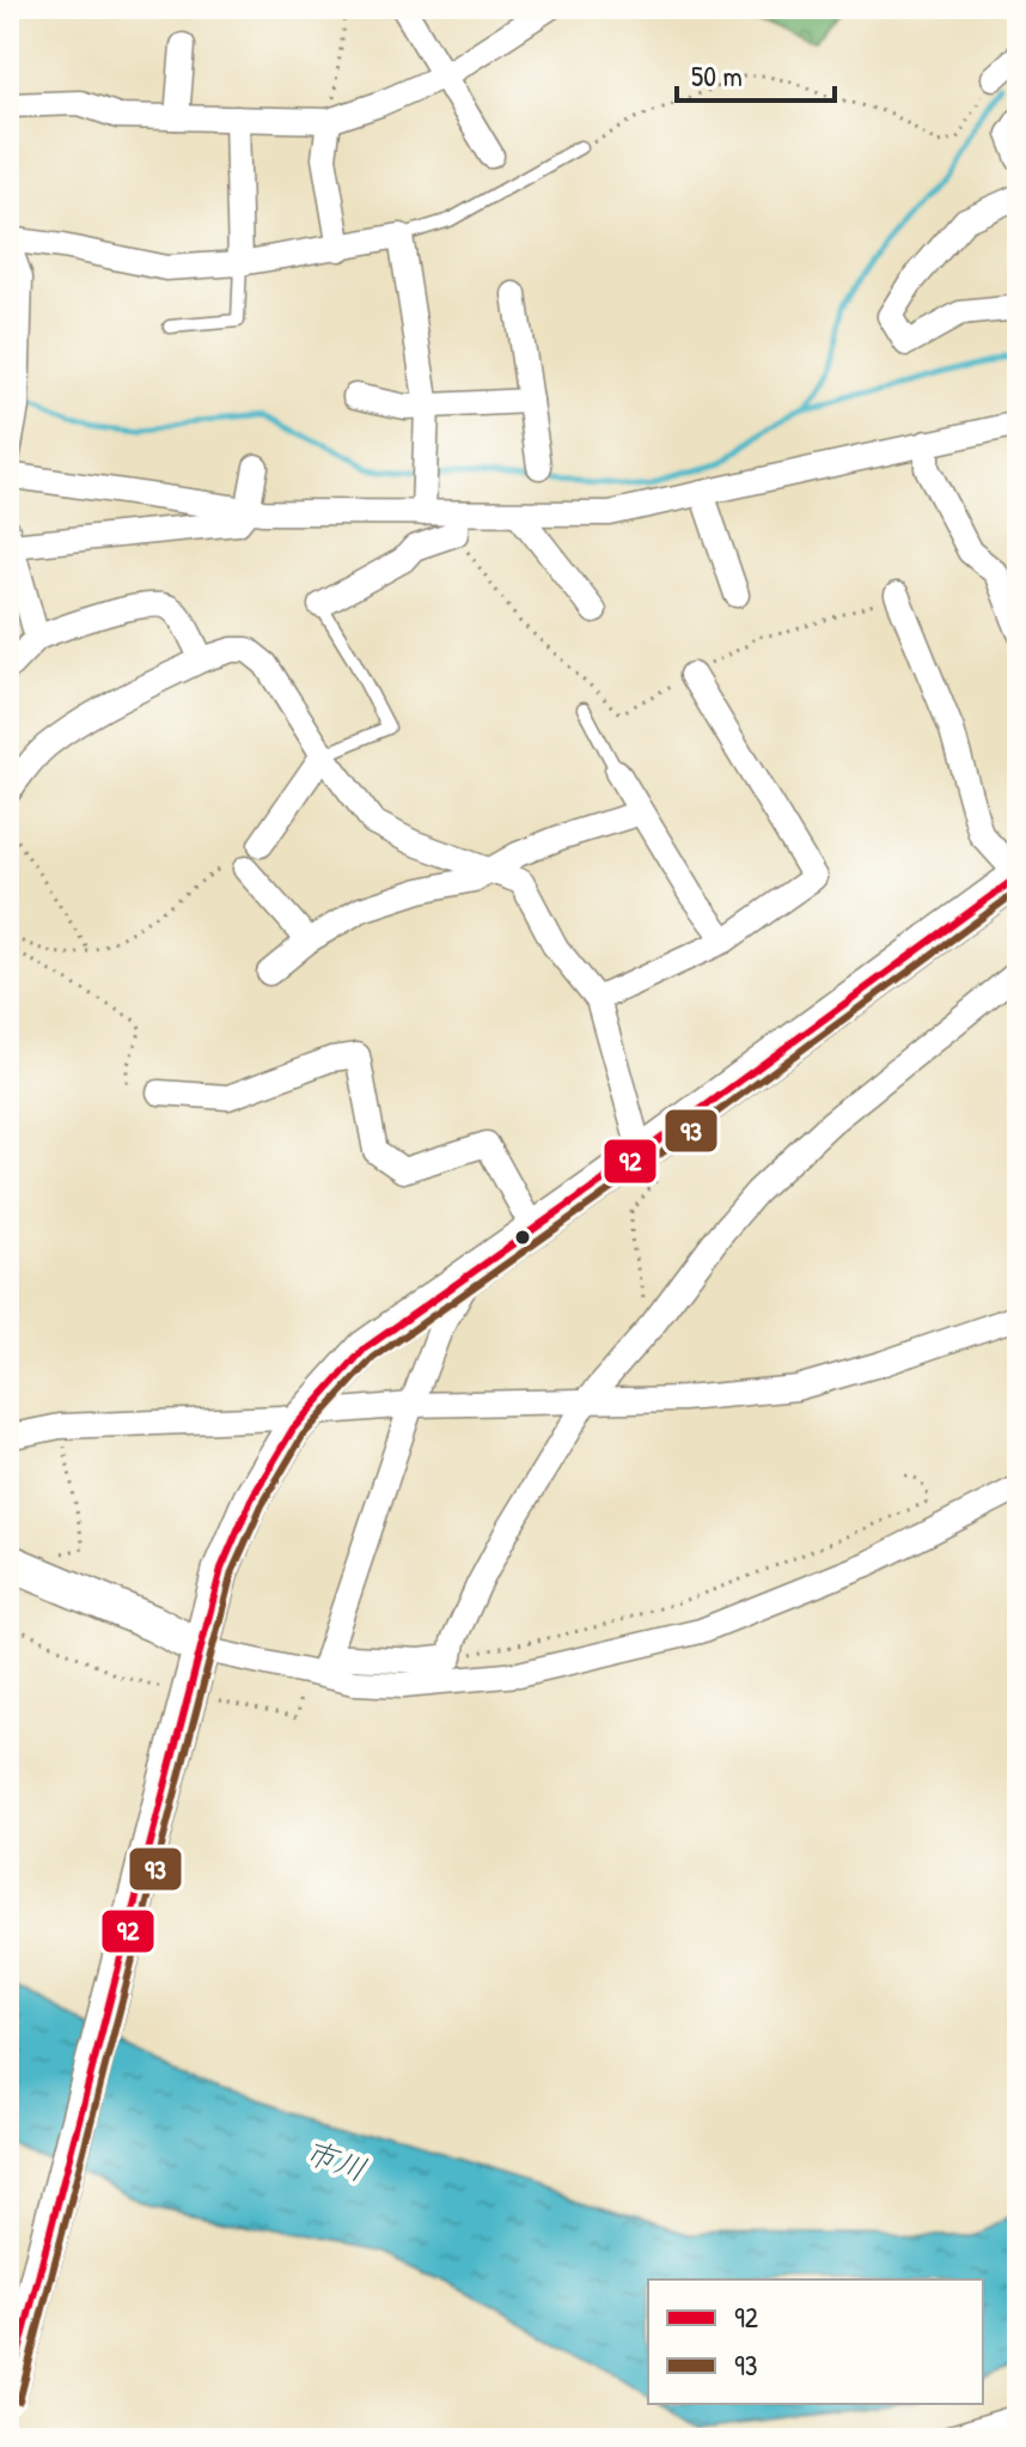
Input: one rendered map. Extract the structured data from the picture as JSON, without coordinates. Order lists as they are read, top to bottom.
{
  "water": ["市川"],
  "lines": ["transit line 92", "transit line 93"],
  "legend": ["92", "93"],
  "scale_bar": "50 m"
}
